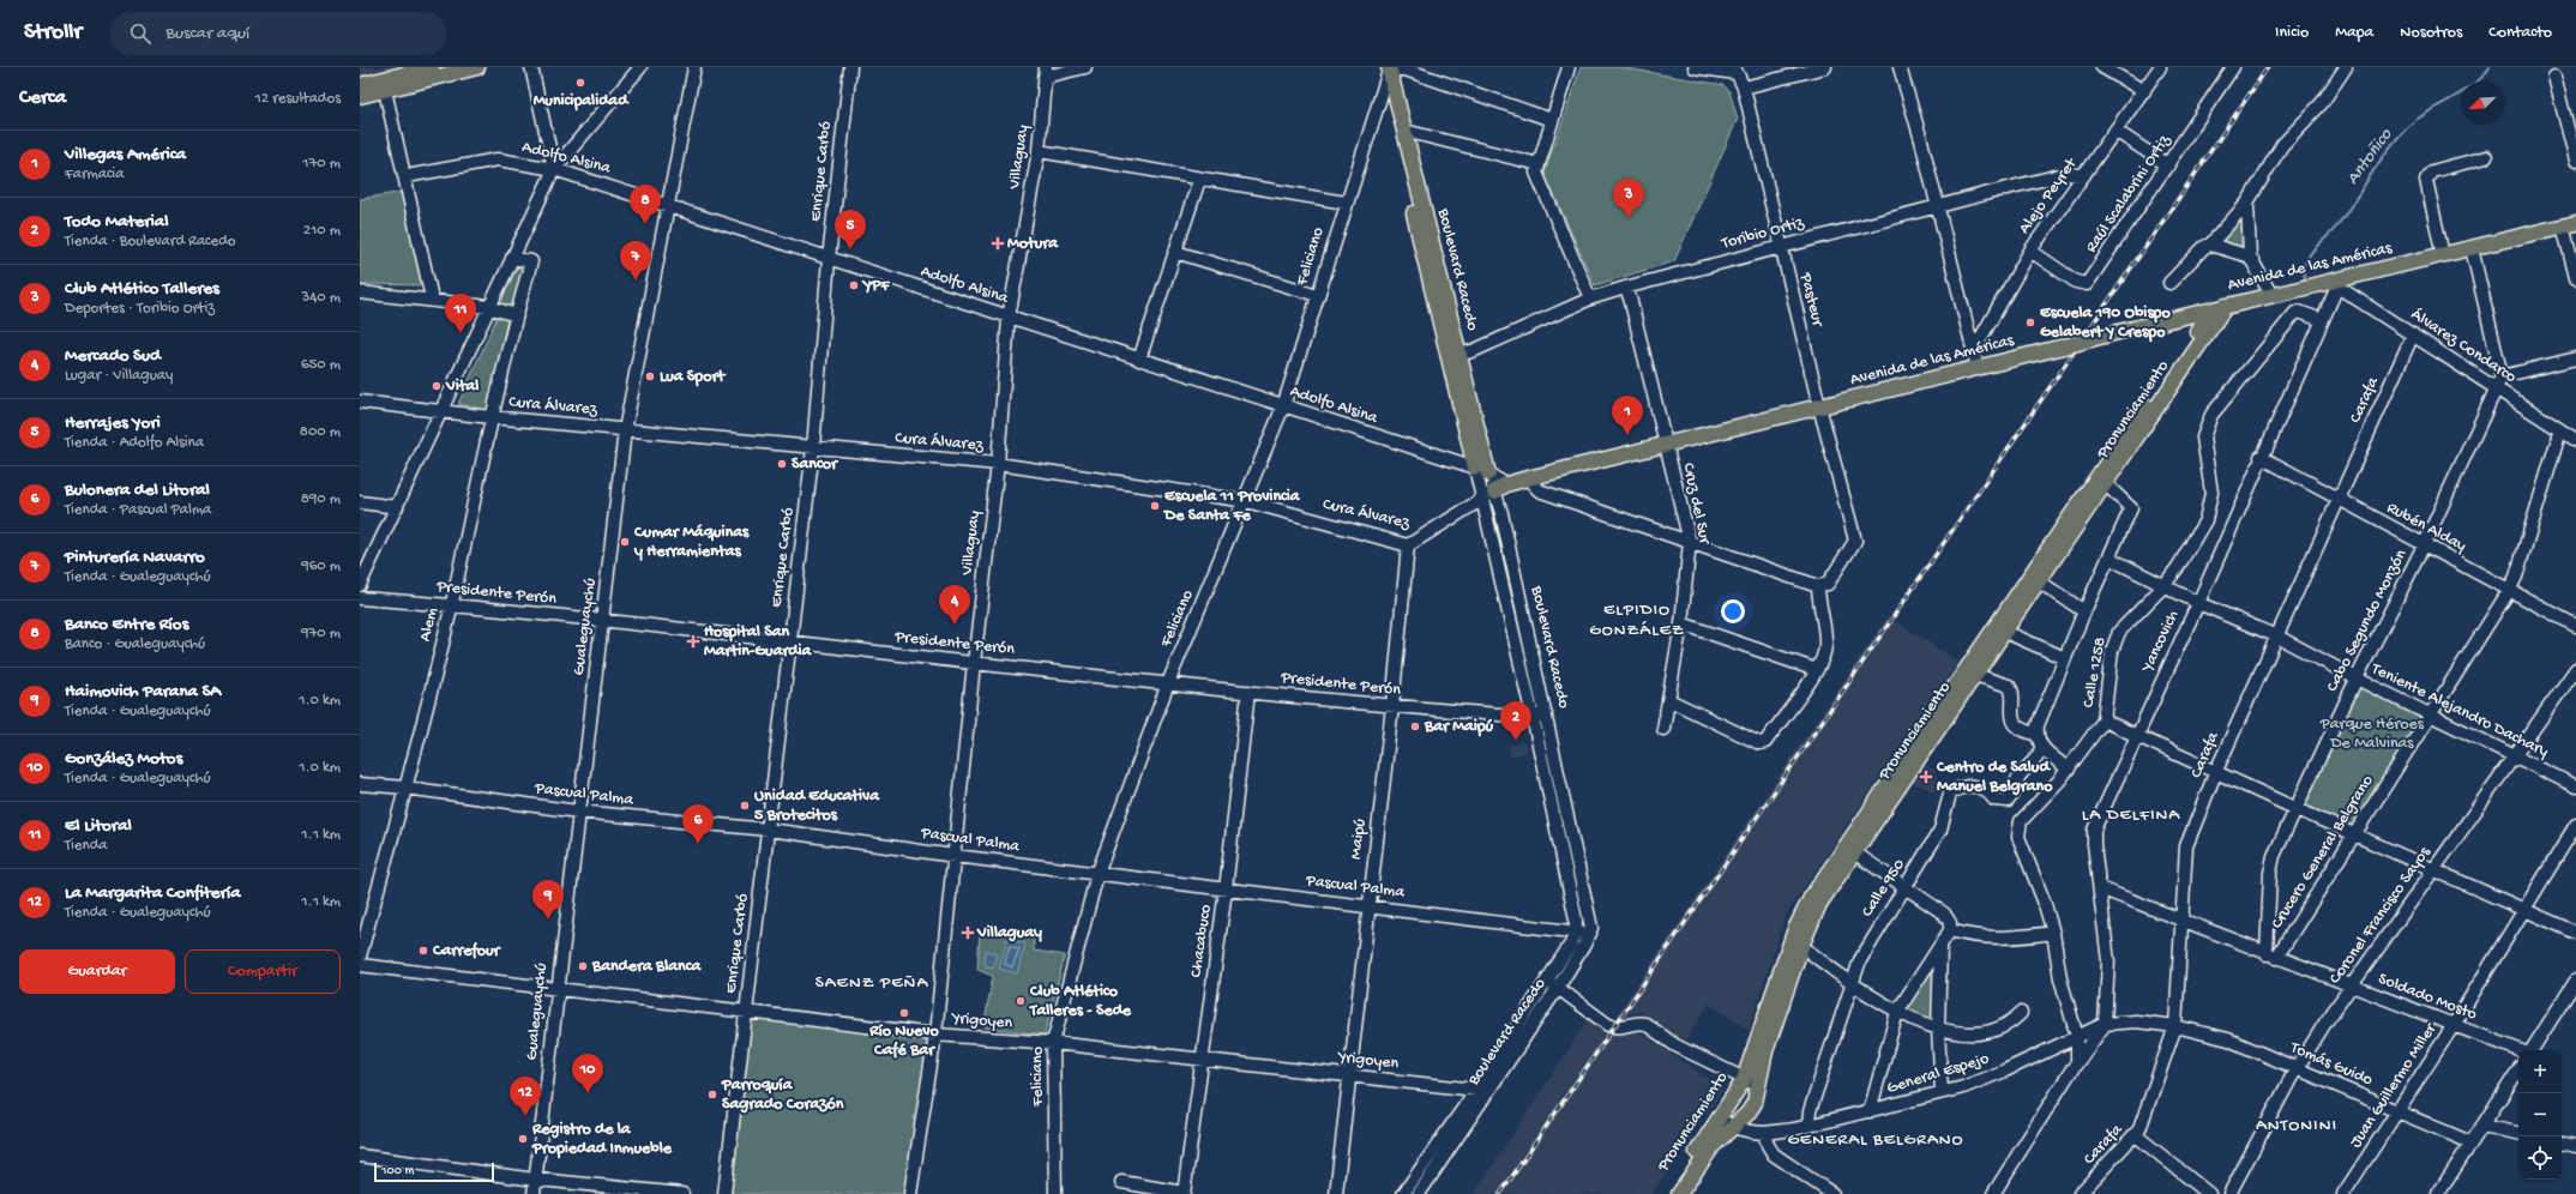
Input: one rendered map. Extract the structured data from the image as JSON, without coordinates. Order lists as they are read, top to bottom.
{
  "streets": {
    "main road": ["Avenida de las Américas", "Boulevard Racedo", "Pronunciamiento"],
    "street": [
      "Villaguay",
      "Adolfo Alsina",
      "Enrique Carbó",
      "Raúl Scalabrini Ortiz",
      "Alejo Peyret",
      "Toribio Ortiz",
      "Feliciano",
      "Pasteur",
      "Álvarez Condarco",
      "Carafa",
      "Cura Álvarez",
      "Cruz del Sur",
      "Rubén Alday",
      "Presidente Perón",
      "Cabo Segundo Monzón",
      "Alem",
      "Gualeguaychú",
      "Yancovich",
      "Calle 1258",
      "Teniente Alejandro Dachary",
      "Pascual Palma",
      "Maipú",
      "Crucero General Belgrano",
      "Calle 950",
      "Coronel Francisco Sayos",
      "Chacabuco",
      "Soldado Mosto",
      "Yrigoyen",
      "Tomás Guido",
      "General Espejo",
      "Juan Guillermo Miller"
    ]
  },
  "crossings": [
    ["Villaguay", "Adolfo Alsina"],
    ["Villaguay", "Cura Álvarez"],
    ["Villaguay", "Presidente Perón"],
    ["Villaguay", "Pascual Palma"],
    ["Villaguay", "Yrigoyen"],
    ["Adolfo Alsina", "Enrique Carbó"],
    ["Adolfo Alsina", "Feliciano"],
    ["Adolfo Alsina", "Avenida de las Américas"],
    ["Adolfo Alsina", "Boulevard Racedo"],
    ["Adolfo Alsina", "Cura Álvarez"],
    ["Adolfo Alsina", "Gualeguaychú"],
    ["Enrique Carbó", "Cura Álvarez"],
    ["Enrique Carbó", "Presidente Perón"],
    ["Enrique Carbó", "Pascual Palma"],
    ["Enrique Carbó", "Yrigoyen"],
    ["Raúl Scalabrini Ortiz", "Alejo Peyret"],
    ["Alejo Peyret", "Toribio Ortiz"],
    ["Toribio Ortiz", "Boulevard Racedo"],
    ["Toribio Ortiz", "Pasteur"],
    ["Toribio Ortiz", "Cruz del Sur"],
    ["Feliciano", "Boulevard Racedo"],
    ["Feliciano", "Cura Álvarez"],
    ["Feliciano", "Presidente Perón"],
    ["Feliciano", "Pascual Palma"],
    ["Feliciano", "Yrigoyen"],
    ["Avenida de las Américas", "Boulevard Racedo"],
    ["Avenida de las Américas", "Pasteur"],
    ["Avenida de las Américas", "Álvarez Condarco"],
    ["Avenida de las Américas", "Cura Álvarez"],
    ["Avenida de las Américas", "Pronunciamiento"],
    ["Avenida de las Américas", "Cruz del Sur"],
    ["Avenida de las Américas", "Yancovich"],
    ["Boulevard Racedo", "Cura Álvarez"],
    ["Boulevard Racedo", "Presidente Perón"],
    ["Boulevard Racedo", "Pascual Palma"],
    ["Boulevard Racedo", "Yrigoyen"],
    ["Álvarez Condarco", "Carafa"],
    ["Álvarez Condarco", "Cabo Segundo Monzón"],
    ["Álvarez Condarco", "Yancovich"],
    ["Álvarez Condarco", "Crucero General Belgrano"],
    ["Carafa", "Rubén Alday"],
    ["Carafa", "Teniente Alejandro Dachary"],
    ["Carafa", "Soldado Mosto"],
    ["Carafa", "Tomás Guido"],
    ["Carafa", "General Espejo"],
    ["Cura Álvarez", "Alem"],
    ["Cura Álvarez", "Gualeguaychú"],
    ["Cura Álvarez", "Maipú"],
    ["Pronunciamiento", "General Espejo"],
    ["Rubén Alday", "Cabo Segundo Monzón"],
    ["Rubén Alday", "Yancovich"],
    ["Rubén Alday", "Crucero General Belgrano"],
    ["Presidente Perón", "Alem"],
    ["Presidente Perón", "Gualeguaychú"],
    ["Presidente Perón", "Maipú"],
    ["Presidente Perón", "Chacabuco"],
    ["Cabo Segundo Monzón", "Teniente Alejandro Dachary"],
    ["Cabo Segundo Monzón", "Crucero General Belgrano"],
    ["Cabo Segundo Monzón", "Soldado Mosto"],
    ["Alem", "Pascual Palma"],
    ["Gualeguaychú", "Pascual Palma"],
    ["Gualeguaychú", "Yrigoyen"],
    ["Yancovich", "Calle 1258"],
    ["Yancovich", "Teniente Alejandro Dachary"],
    ["Yancovich", "Soldado Mosto"],
    ["Yancovich", "General Espejo"],
    ["Calle 1258", "Teniente Alejandro Dachary"],
    ["Calle 1258", "General Espejo"],
    ["Teniente Alejandro Dachary", "Crucero General Belgrano"],
    ["Teniente Alejandro Dachary", "Coronel Francisco Sayos"],
    ["Pascual Palma", "Maipú"],
    ["Pascual Palma", "Chacabuco"],
    ["Maipú", "Yrigoyen"],
    ["Crucero General Belgrano", "Soldado Mosto"],
    ["Calle 950", "General Espejo"],
    ["Coronel Francisco Sayos", "Soldado Mosto"],
    ["Coronel Francisco Sayos", "Tomás Guido"],
    ["Chacabuco", "Yrigoyen"],
    ["Soldado Mosto", "Juan Guillermo Miller"],
    ["Tomás Guido", "General Espejo"],
    ["Tomás Guido", "Juan Guillermo Miller"]
  ],
  "districts": [
    "ELPIDIO GONZÁLEZ",
    "LA DELFINA",
    "SAENZ PEÑA",
    "ANTONINI",
    "GENERAL BELGRANO"
  ],
  "water": ["Antoñico"],
  "parks": ["Parque Héroes De Malvinas"],
  "places": {
    "other": [
      "Municipalidad",
      "YPF",
      "Escuela 190 Obispo Gelabert Y Crespo",
      "Lua Sport",
      "Vital",
      "Sancor",
      "Escuela 11 Provincia De Santa Fe",
      "Cumar Máquinas y Herramientas",
      "Bar Maipú",
      "Unidad Educativa 5 Brotecitos",
      "Carrefour",
      "Bandera Blanca",
      "Club Atlético Talleres - Sede",
      "Río Nuevo Café Bar",
      "Parroquía Sagrado Corazón",
      "Registro de la Propiedad Inmueble"
    ],
    "health": [
      "Motura",
      "Hospital San Martin-Guardia",
      "Centro de Salud Manuel Belgrano",
      "Villaguay"
    ]
  },
  "scale_bar": "100 m",
  "north": "bottom left",
  "page": {
    "header": "Strollr",
    "search": "Buscar aquí",
    "nav": [
      "Inicio",
      "Mapa",
      "Nosotros",
      "Contacto"
    ],
    "heading": ["Cerca", "12 resultados"],
    "list": [
      {
        "mark": "1",
        "name": "Villegas América",
        "note": "Farmacia",
        "value": "170 m"
      },
      {
        "mark": "2",
        "name": "Todo Material",
        "note": "Tienda · Boulevard Racedo",
        "value": "210 m"
      },
      {
        "mark": "3",
        "name": "Club Atlético Talleres",
        "note": "Deportes · Toribio Ortiz",
        "value": "340 m"
      },
      {
        "mark": "4",
        "name": "Mercado Sud",
        "note": "Lugar · Villaguay",
        "value": "650 m"
      },
      {
        "mark": "5",
        "name": "Herrajes Yori",
        "note": "Tienda · Adolfo Alsina",
        "value": "800 m"
      },
      {
        "mark": "6",
        "name": "Bulonera del Litoral",
        "note": "Tienda · Pascual Palma",
        "value": "890 m"
      },
      {
        "mark": "7",
        "name": "Pinturería Navarro",
        "note": "Tienda · Gualeguaychú",
        "value": "960 m"
      },
      {
        "mark": "8",
        "name": "Banco Entre Ríos",
        "note": "Banco · Gualeguaychú",
        "value": "970 m"
      },
      {
        "mark": "9",
        "name": "Haimovich Parana SA",
        "note": "Tienda · Gualeguaychú",
        "value": "1.0 km"
      },
      {
        "mark": "10",
        "name": "González Motos",
        "note": "Tienda · Gualeguaychú",
        "value": "1.0 km"
      },
      {
        "mark": "11",
        "name": "El Litoral",
        "note": "Tienda",
        "value": "1.1 km"
      },
      {
        "mark": "12",
        "name": "La Margarita Confitería",
        "note": "Tienda · Gualeguaychú",
        "value": "1.1 km"
      }
    ],
    "pins": [
      "3",
      "8",
      "5",
      "7",
      "11",
      "1",
      "4",
      "2",
      "6",
      "9",
      "10",
      "12"
    ],
    "buttons": ["Guardar", "Compartir"],
    "map_buttons": ["+", "−"],
    "scale": "100 m"
  }
}
